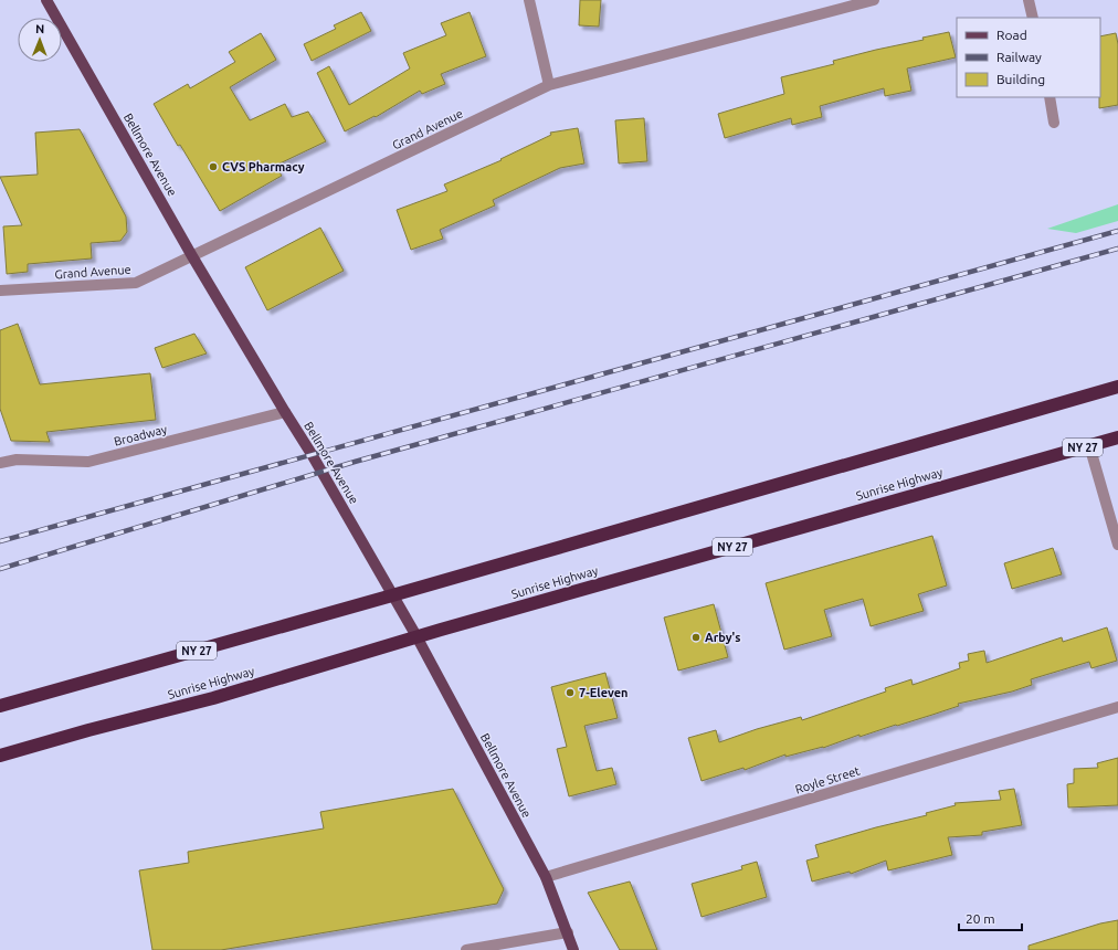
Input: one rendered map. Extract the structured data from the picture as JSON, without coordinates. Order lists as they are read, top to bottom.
{
  "streets": {
    "highway": ["NY 27", "Sunrise Highway"],
    "main road": ["Bellmore Avenue"],
    "street": ["Grand Avenue", "Broadway", "Royle Street"]
  },
  "crossings": [
    ["Grand Avenue", "Bellmore Avenue"],
    ["Bellmore Avenue", "Broadway"],
    ["Bellmore Avenue", "NY 27"],
    ["Bellmore Avenue", "Sunrise Highway"],
    ["Bellmore Avenue", "Royle Street"]
  ],
  "places": ["CVS Pharmacy", "Arby's", "7-Eleven"],
  "legend": ["Road", "Railway", "Building"],
  "scale_bar": "20 m",
  "north": "top"
}
